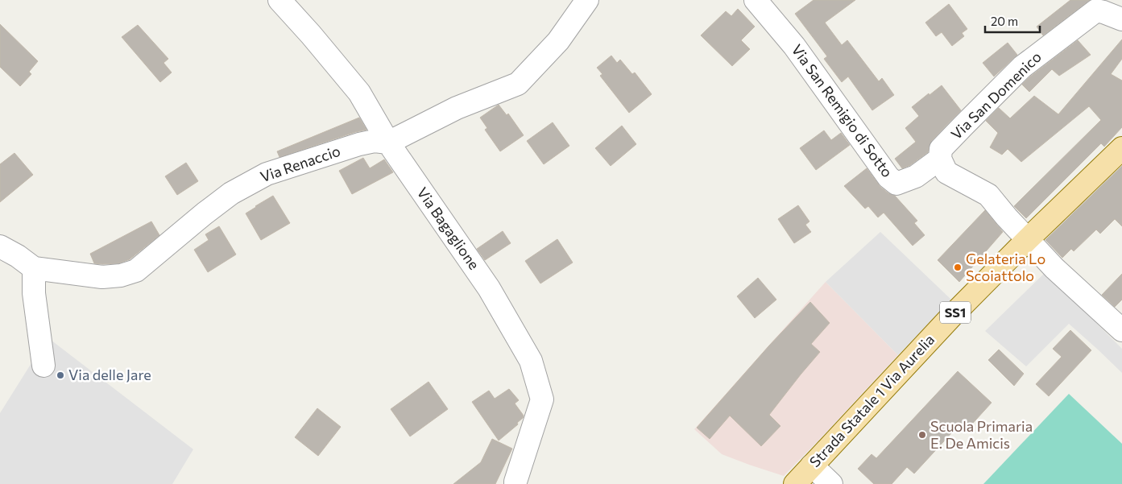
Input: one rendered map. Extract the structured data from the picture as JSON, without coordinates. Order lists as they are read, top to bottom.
{
  "streets": {
    "main road": ["SS1", "Strada Statale 1 Via Aurelia"],
    "street": [
      "Via San Domenico",
      "Via San Remigio di Sotto",
      "Via Renaccio",
      "Via Bagaglione"
    ]
  },
  "crossings": [
    ["Via San Domenico", "Via San Remigio di Sotto"],
    ["Via Renaccio", "Via Bagaglione"]
  ],
  "places": ["Gelateria Lo Scoiattolo", "Via delle Jare", "Scuola Primaria E. De Amicis"],
  "scale_bar": "20 m"
}
